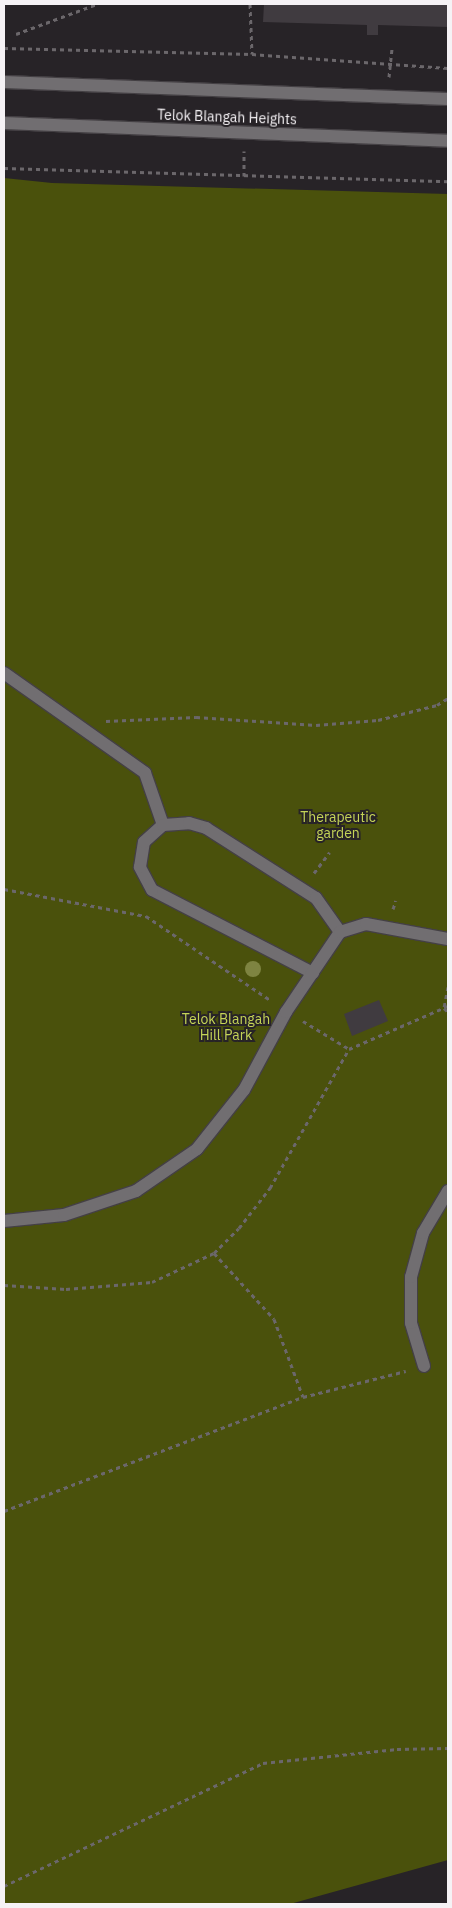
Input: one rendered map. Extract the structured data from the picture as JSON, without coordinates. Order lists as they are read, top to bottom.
{
  "streets": {
    "street": ["Telok Blangah Heights"]
  },
  "parks": ["Therapeutic garden", "Telok Blangah Hill Park"]
}
